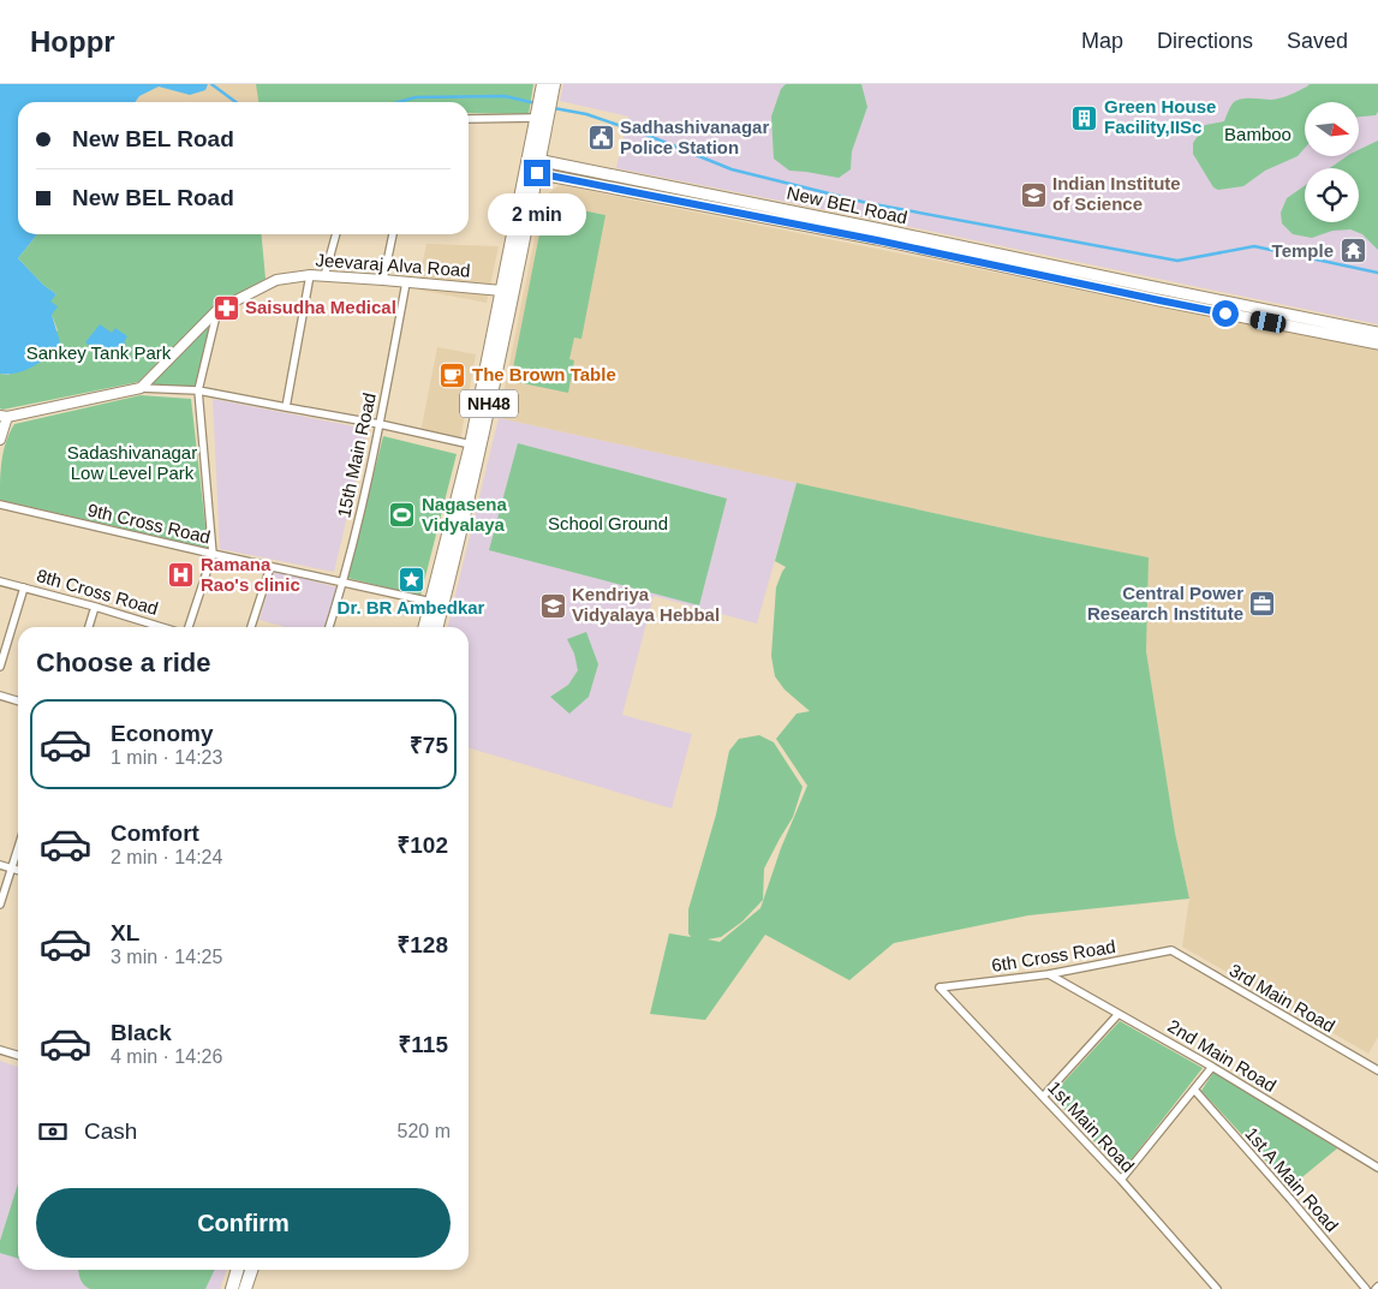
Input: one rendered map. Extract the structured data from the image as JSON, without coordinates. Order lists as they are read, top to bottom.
{
  "streets": {
    "highway": ["NH48"],
    "main road": ["New BEL Road"],
    "street": [
      "Jeevaraj Alva Road",
      "15th Main Road",
      "9th Cross Road",
      "8th Cross Road",
      "6th Cross Road",
      "3rd Main Road",
      "2nd Main Road",
      "1st Main Road",
      "1st A Main Road"
    ]
  },
  "crossings": [
    ["New BEL Road", "NH48"],
    ["Jeevaraj Alva Road", "NH48"],
    ["Jeevaraj Alva Road", "15th Main Road"],
    ["NH48", "9th Cross Road"],
    ["15th Main Road", "9th Cross Road"],
    ["6th Cross Road", "3rd Main Road"],
    ["6th Cross Road", "2nd Main Road"],
    ["6th Cross Road", "1st Main Road"]
  ],
  "parks": [
    "Bamboo",
    "Sankey Tank Park",
    "Sadashivanagar Low Level Park",
    "School Ground"
  ],
  "places": {
    "building": ["Green House Facility,IISc"],
    "public building": ["Sadhashivanagar Police Station"],
    "school or university": ["Indian Institute of Science", "Kendriya Vidyalaya Hebbal"],
    "temple": ["Temple"],
    "pharmacy": ["Saisudha Medical"],
    "cafe": ["The Brown Table"],
    "sports": ["Nagasena Vidyalaya"],
    "hospital": ["Ramana Rao's clinic"],
    "place": ["Dr. BR Ambedkar"],
    "office": ["Central Power Research Institute"]
  },
  "north": "right",
  "page": {
    "header": "Hoppr",
    "nav": ["Map", "Directions", "Saved"],
    "banner": ["New BEL Road", "New BEL Road"],
    "bubble": "2 min",
    "heading": "Choose a ride",
    "list": [
      {
        "name": "Economy",
        "note": "1 min · 14:23",
        "value": "₹75"
      },
      {
        "name": "Comfort",
        "note": "2 min · 14:24",
        "value": "₹102"
      },
      {
        "name": "XL",
        "note": "3 min · 14:25",
        "value": "₹128"
      },
      {
        "name": "Black",
        "note": "4 min · 14:26",
        "value": "₹115"
      }
    ],
    "pay": ["Cash", "520 m"],
    "buttons": "Confirm"
  }
}
